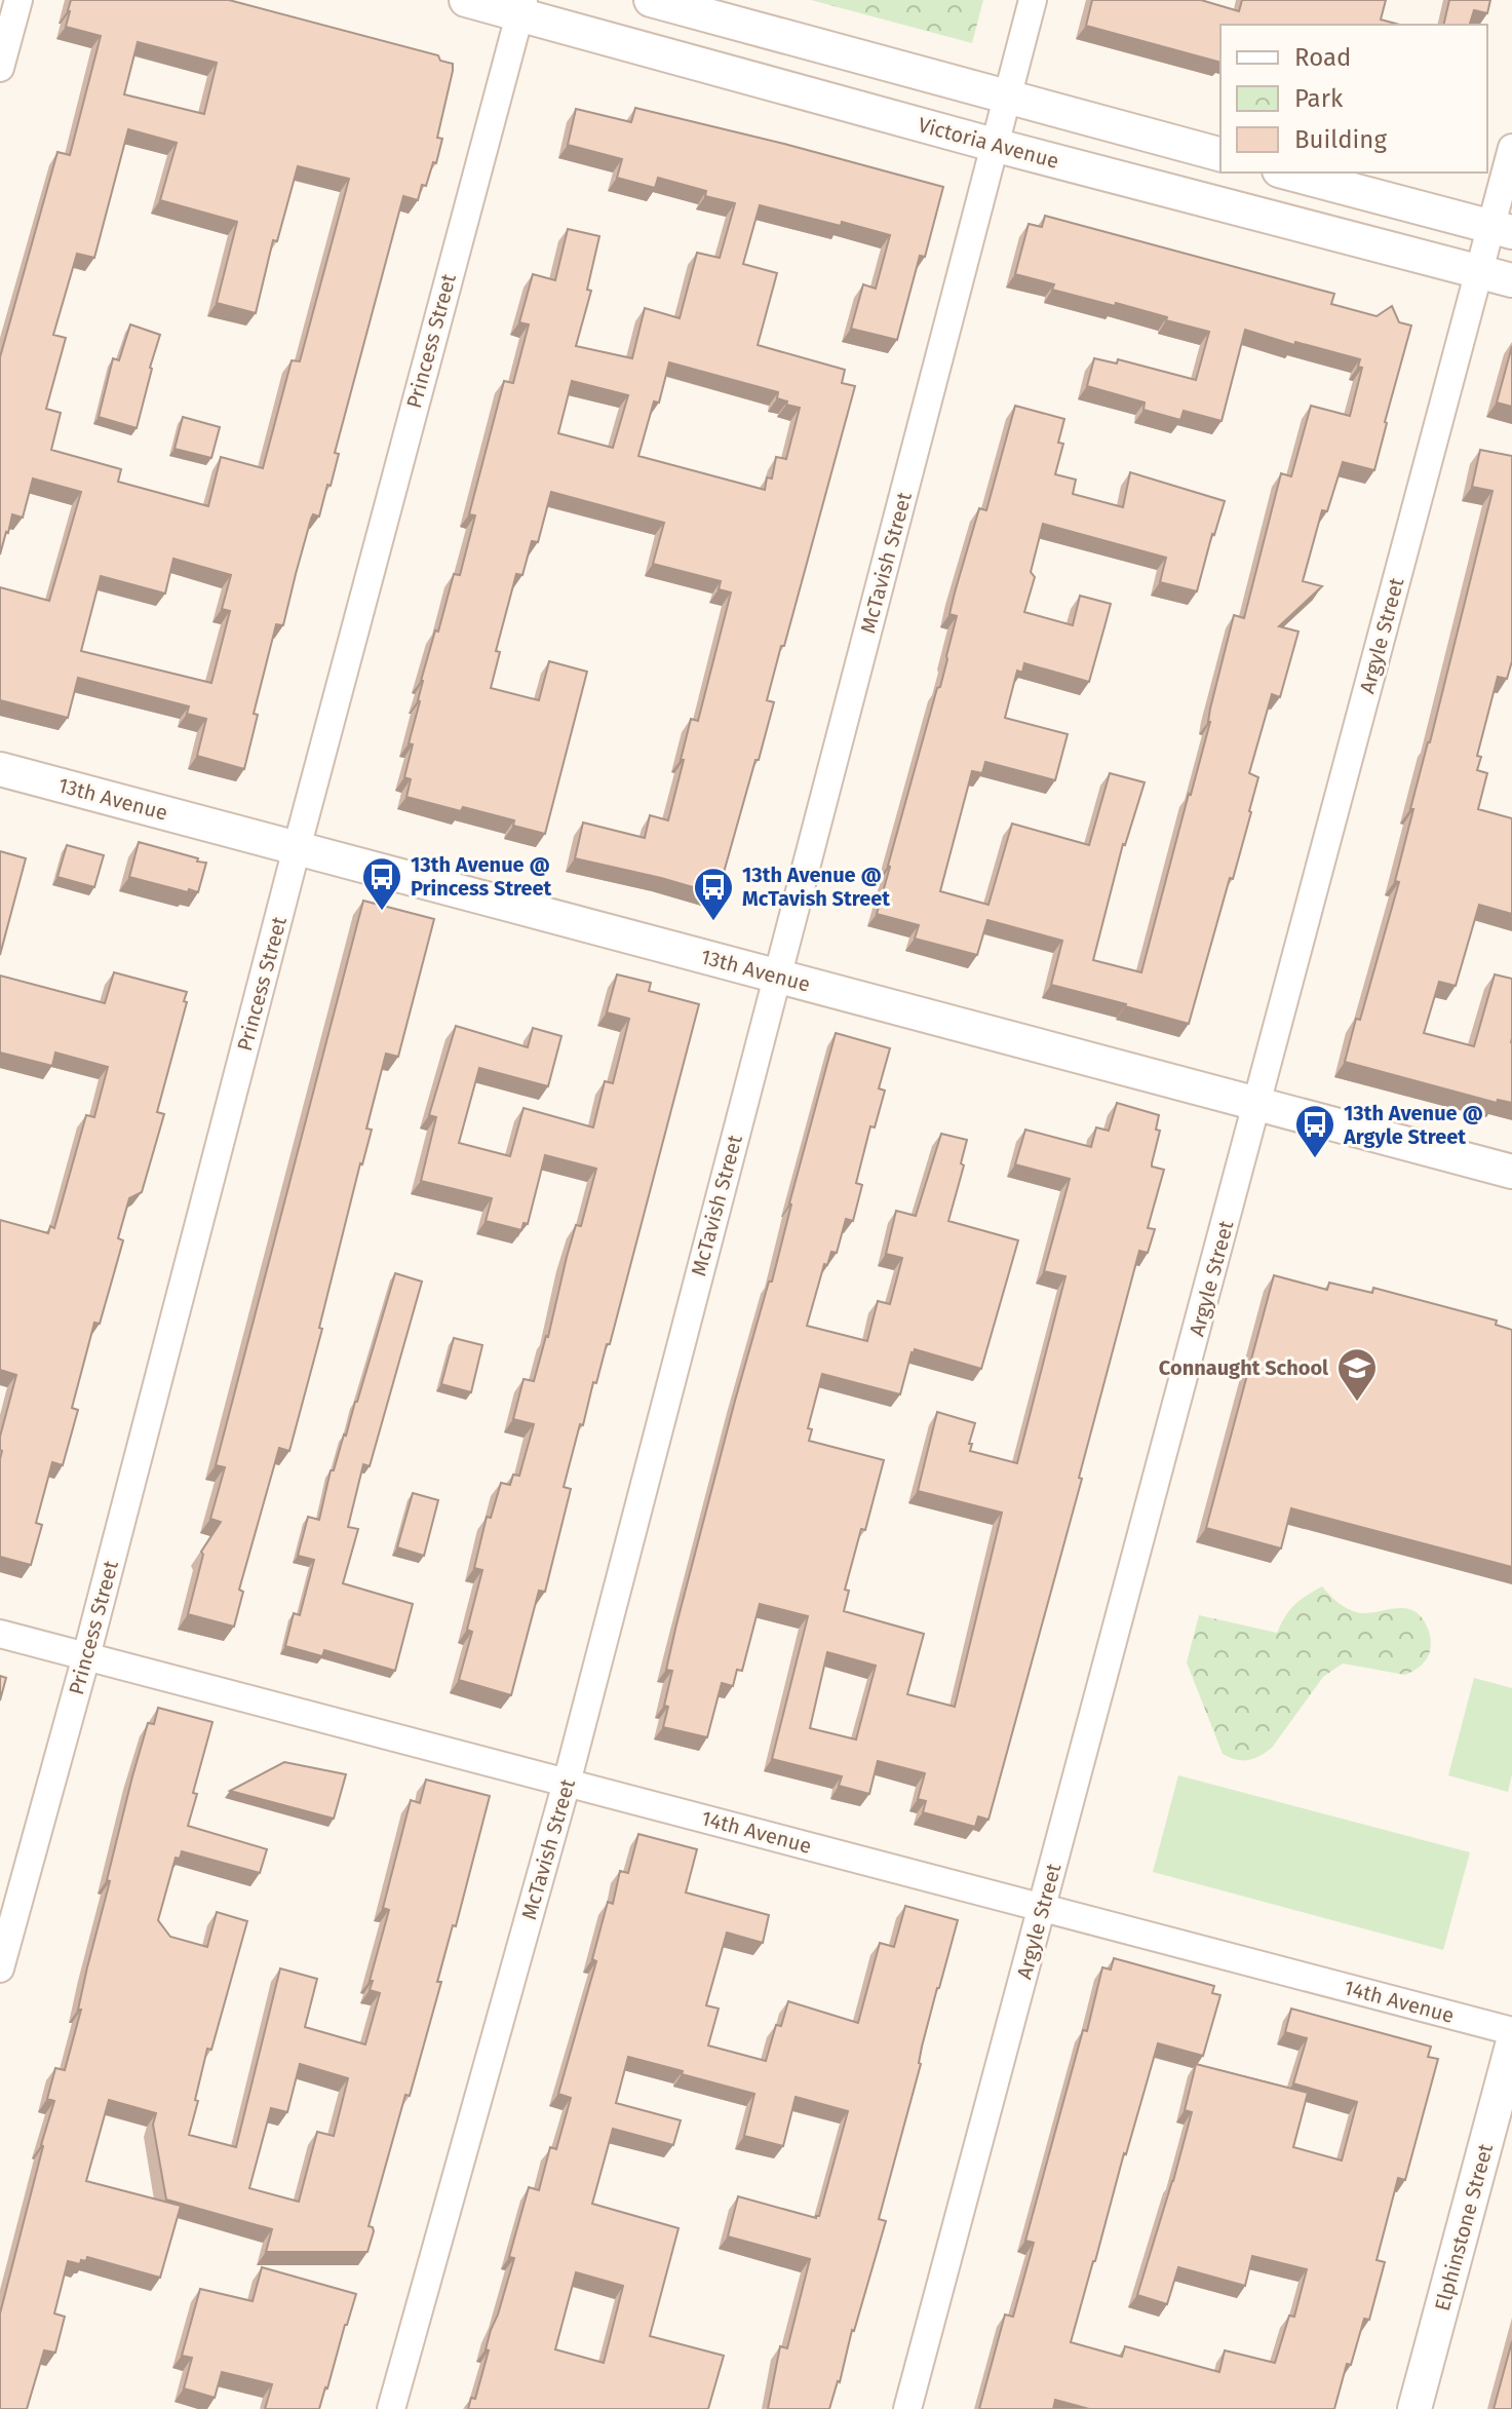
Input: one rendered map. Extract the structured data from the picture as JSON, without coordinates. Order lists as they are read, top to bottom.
{
  "streets": {
    "street": [
      "Victoria Avenue",
      "Princess Street",
      "McTavish Street",
      "Argyle Street",
      "13th Avenue",
      "14th Avenue",
      "Elphinstone Street"
    ]
  },
  "crossings": [
    ["Victoria Avenue", "Princess Street"],
    ["Victoria Avenue", "McTavish Street"],
    ["Victoria Avenue", "Argyle Street"],
    ["Princess Street", "13th Avenue"],
    ["Princess Street", "14th Avenue"],
    ["McTavish Street", "13th Avenue"],
    ["McTavish Street", "14th Avenue"],
    ["Argyle Street", "13th Avenue"],
    ["Argyle Street", "14th Avenue"]
  ],
  "places": {
    "bus stop": ["13th Avenue @ Princess Street", "13th Avenue @ McTavish Street", "13th Avenue @ Argyle Street"],
    "school or university": ["Connaught School"]
  },
  "legend": ["Road", "Park", "Building"]
}
